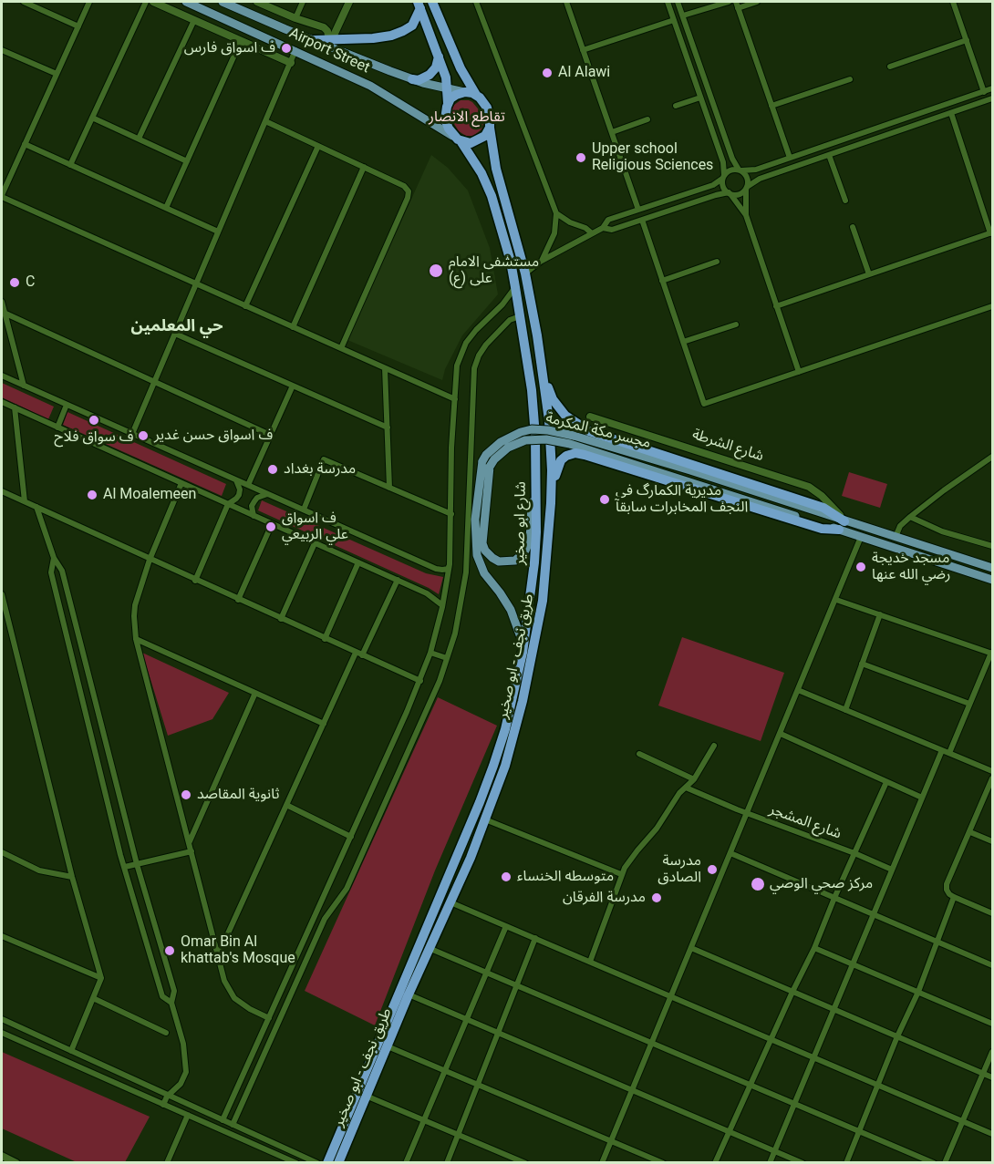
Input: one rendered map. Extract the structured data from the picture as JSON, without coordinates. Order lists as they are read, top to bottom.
{
  "streets": {
    "highway": ["شارع ابو صخير", "طريق نجف - ابو صخير"],
    "main road": ["Airport Street", "مجسر مكة المكرمة"],
    "street": ["شارع الشرطة", "شارع المشجر"]
  },
  "crossings": [
    ["Airport Street", "طريق نجف - ابو صخير"],
    ["مجسر مكة المكرمة", "شارع الشرطة"],
    ["شارع ابو صخير", "طريق نجف - ابو صخير"]
  ],
  "districts": ["حي المعلمين"],
  "parks": ["تقاطع الانصار"],
  "places": [
    "ف اسواق فارس",
    "Al Alawi",
    "Upper school Religious Sciences",
    "مستشفی الامام علی (ع)",
    "C",
    "ف سواق فلاح",
    "ف اسواق حسن غدير",
    "مدرسة بغداد",
    "Al Moalemeen",
    "مديرية الكمارگ في النجف المخابرات سابقآ",
    "ف اسواق علي الربيعي",
    "مسجد خديجة رضي الله عنها",
    "ثانوية المقاصد",
    "مدرسة الصادق",
    "متوسطه الخنساء",
    "مركز صحي الوصي",
    "مدرسة الفرقان",
    "Omar Bin Al khattab's Mosque"
  ]
}
